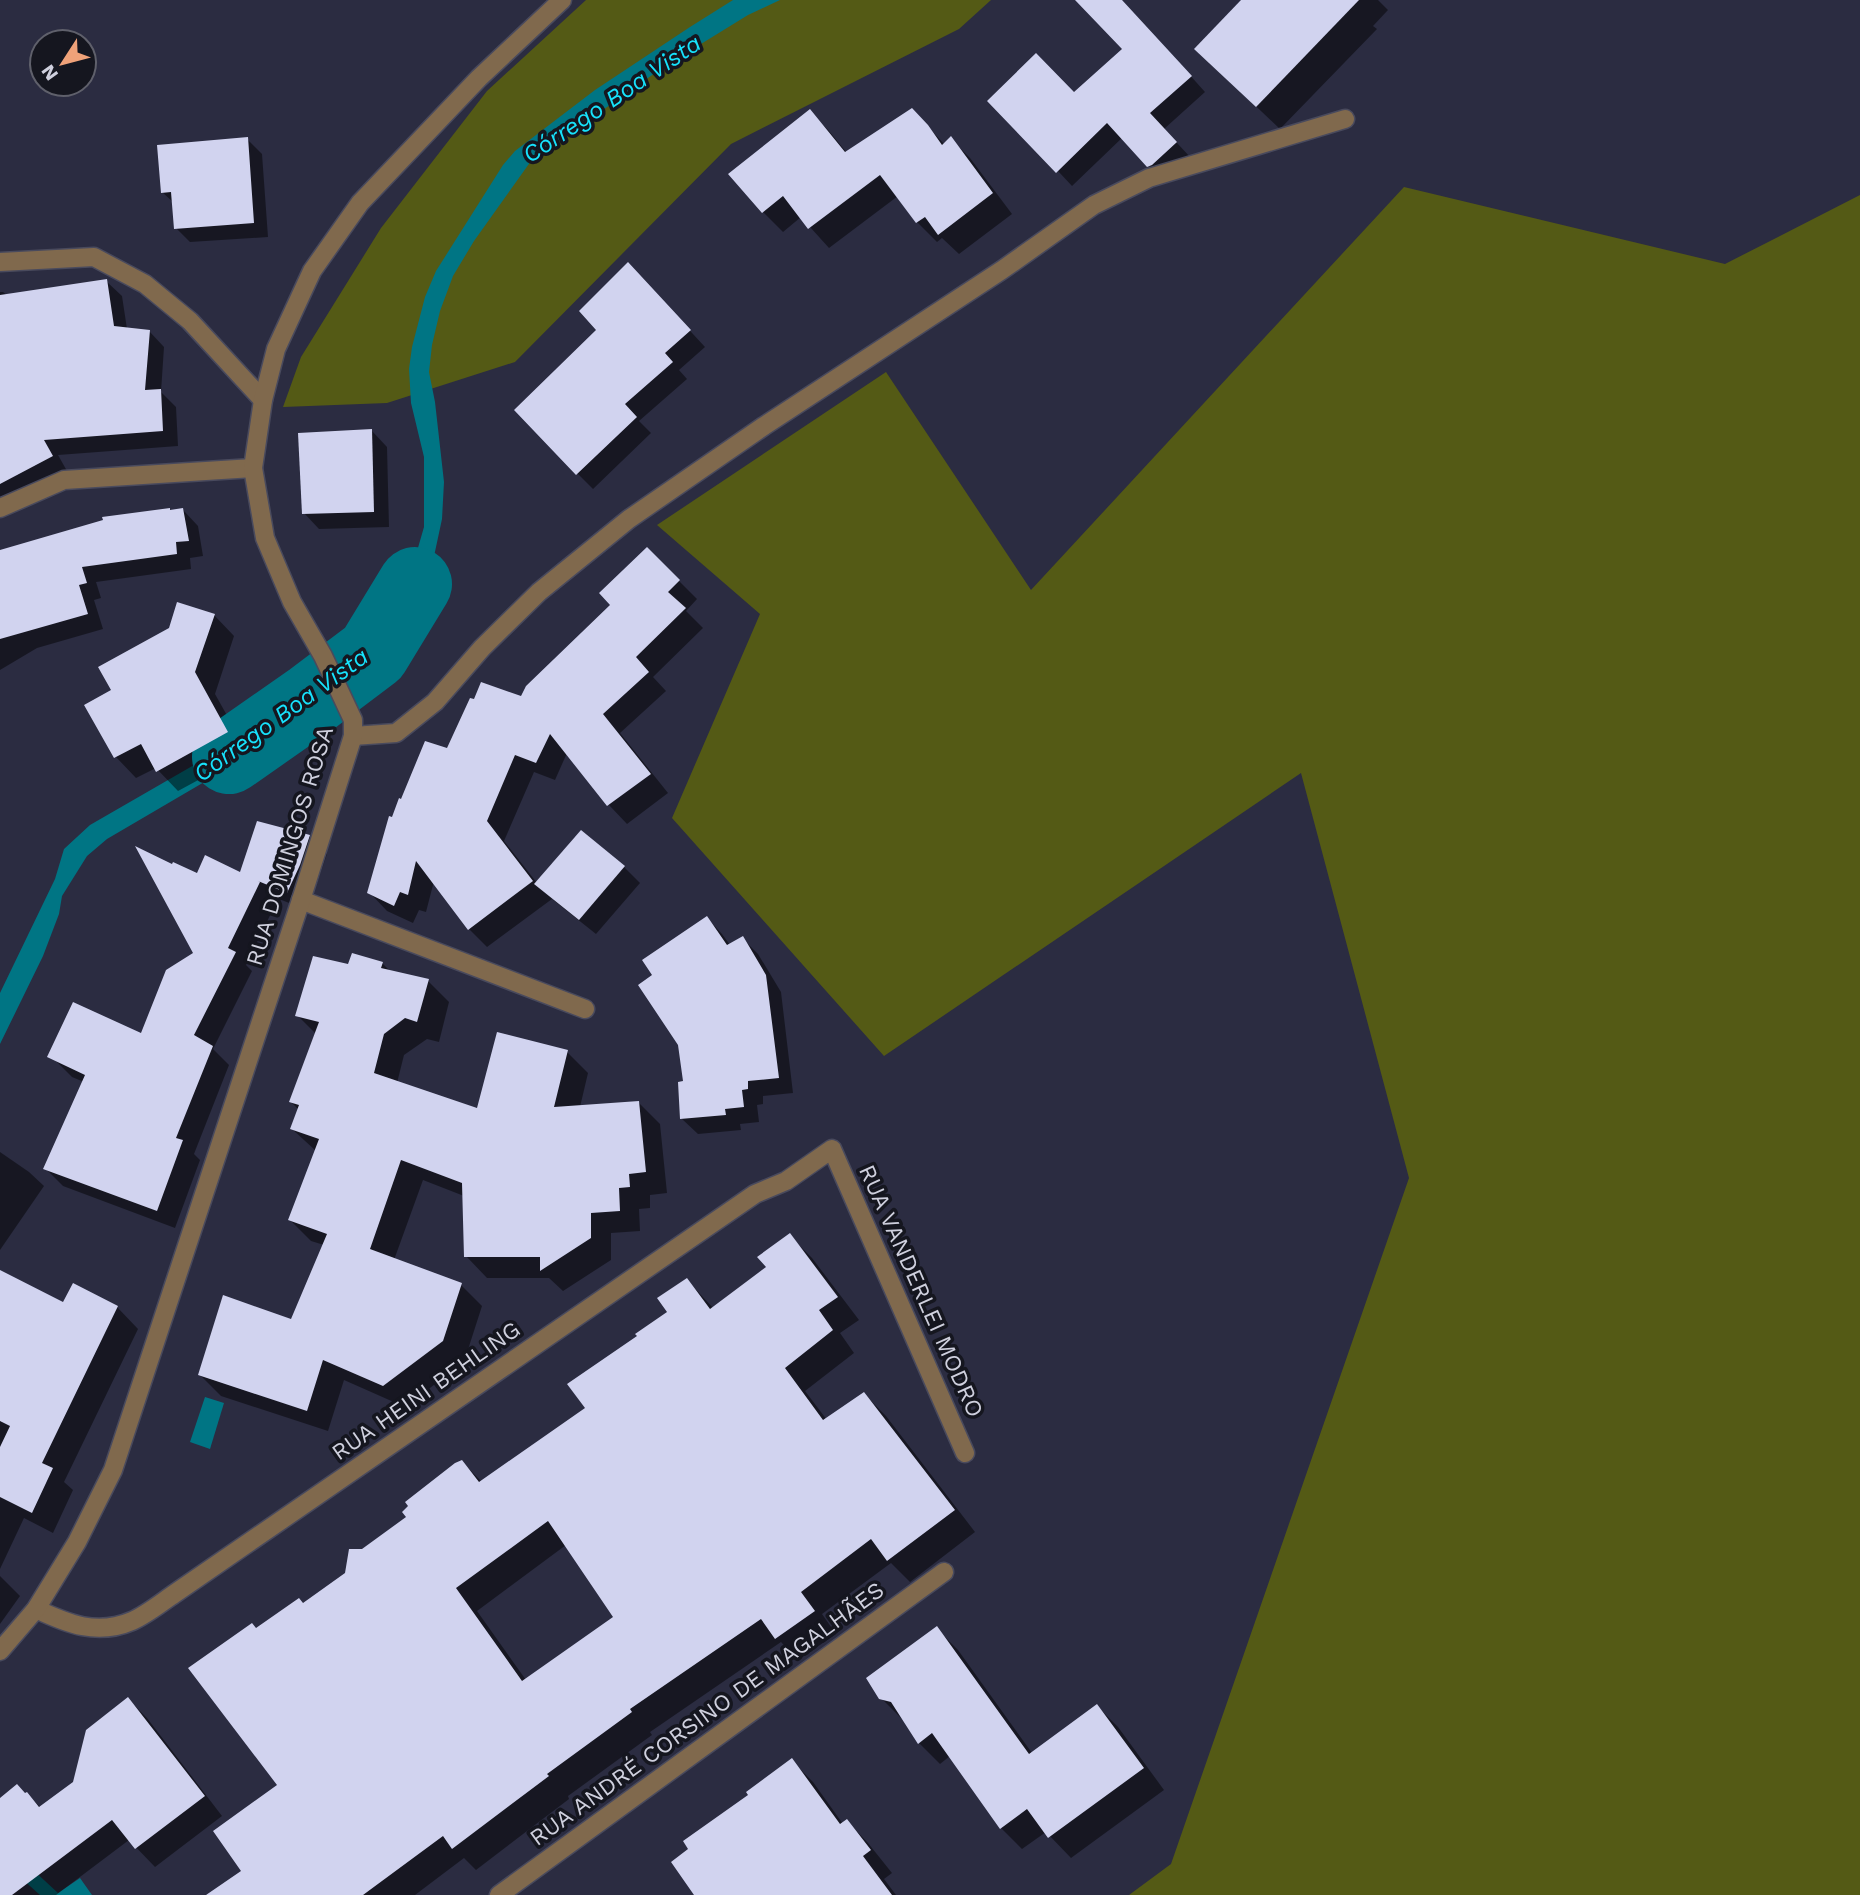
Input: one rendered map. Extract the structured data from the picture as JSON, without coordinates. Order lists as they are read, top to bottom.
{
  "streets": {
    "street": [
      "RUA DOMINGOS ROSA",
      "RUA VANDERLEI MODRO",
      "RUA HEINI BEHLING",
      "RUA ANDRÉ CORSINO DE MAGALHÃES"
    ]
  },
  "crossings": [
    ["RUA DOMINGOS ROSA", "RUA HEINI BEHLING"],
    ["RUA VANDERLEI MODRO", "RUA HEINI BEHLING"]
  ],
  "water": ["Córrego Boa Vista"],
  "north": "bottom left"
}
